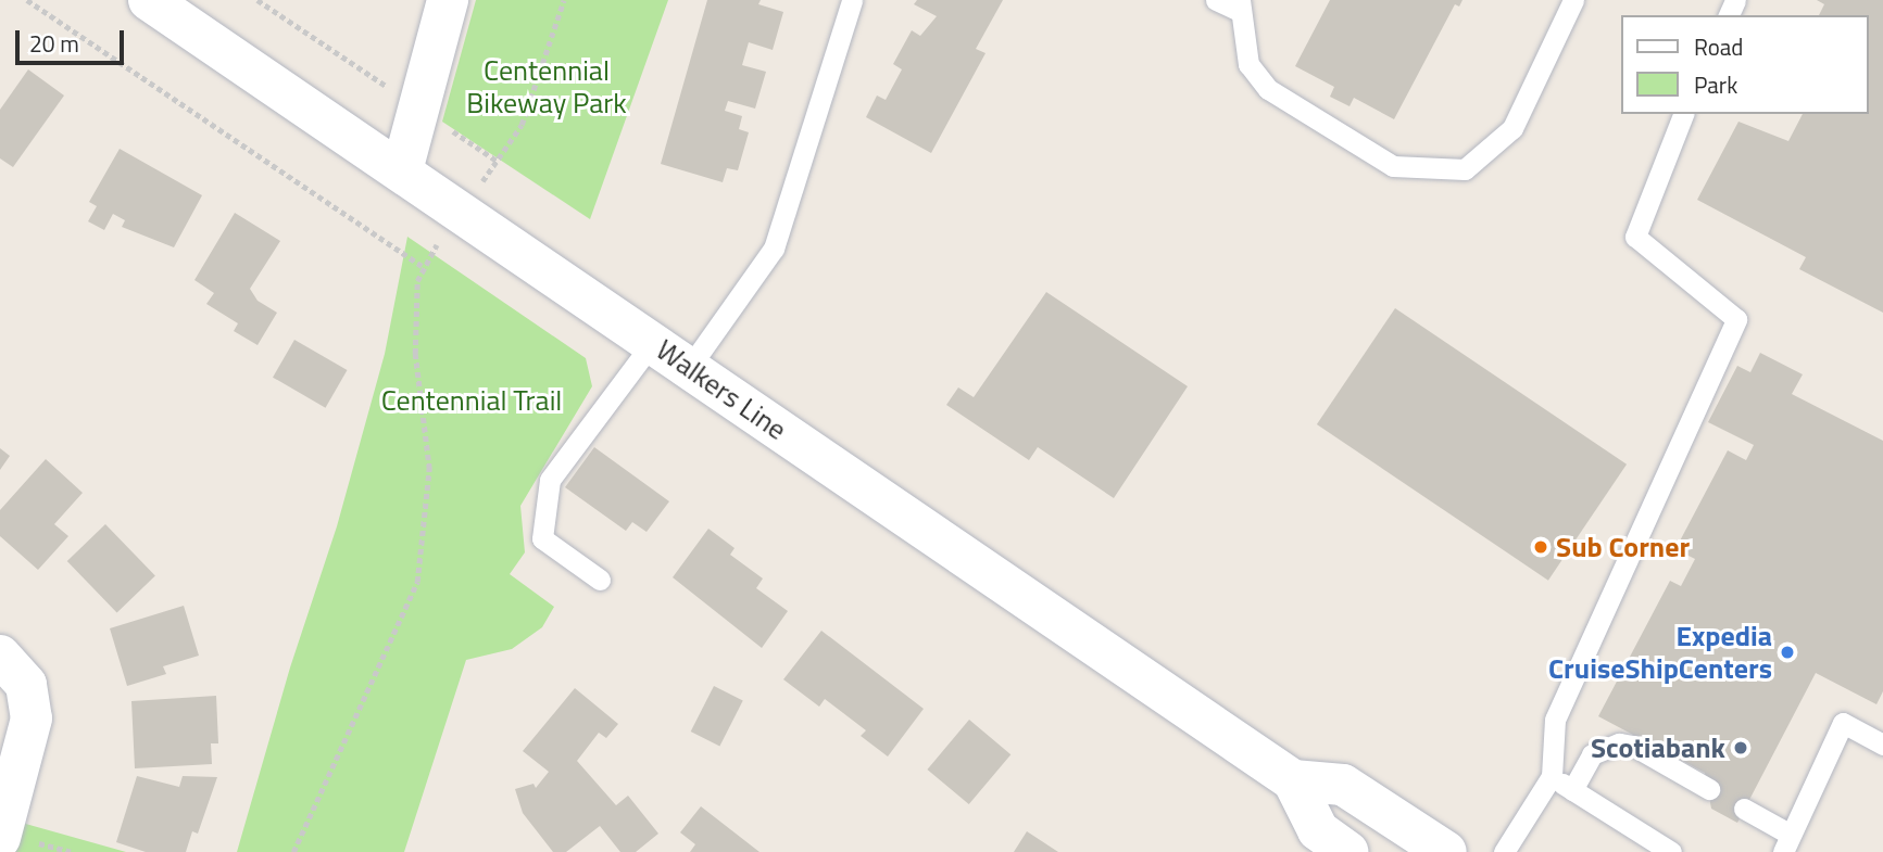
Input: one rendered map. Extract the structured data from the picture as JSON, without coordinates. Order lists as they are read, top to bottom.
{
  "streets": {
    "main road": ["Walkers Line"]
  },
  "parks": ["Centennial Bikeway Park", "Centennial Trail"],
  "places": ["Sub Corner", "Expedia CruiseShipCenters", "Scotiabank"],
  "legend": ["Road", "Park"],
  "scale_bar": "20 m"
}
